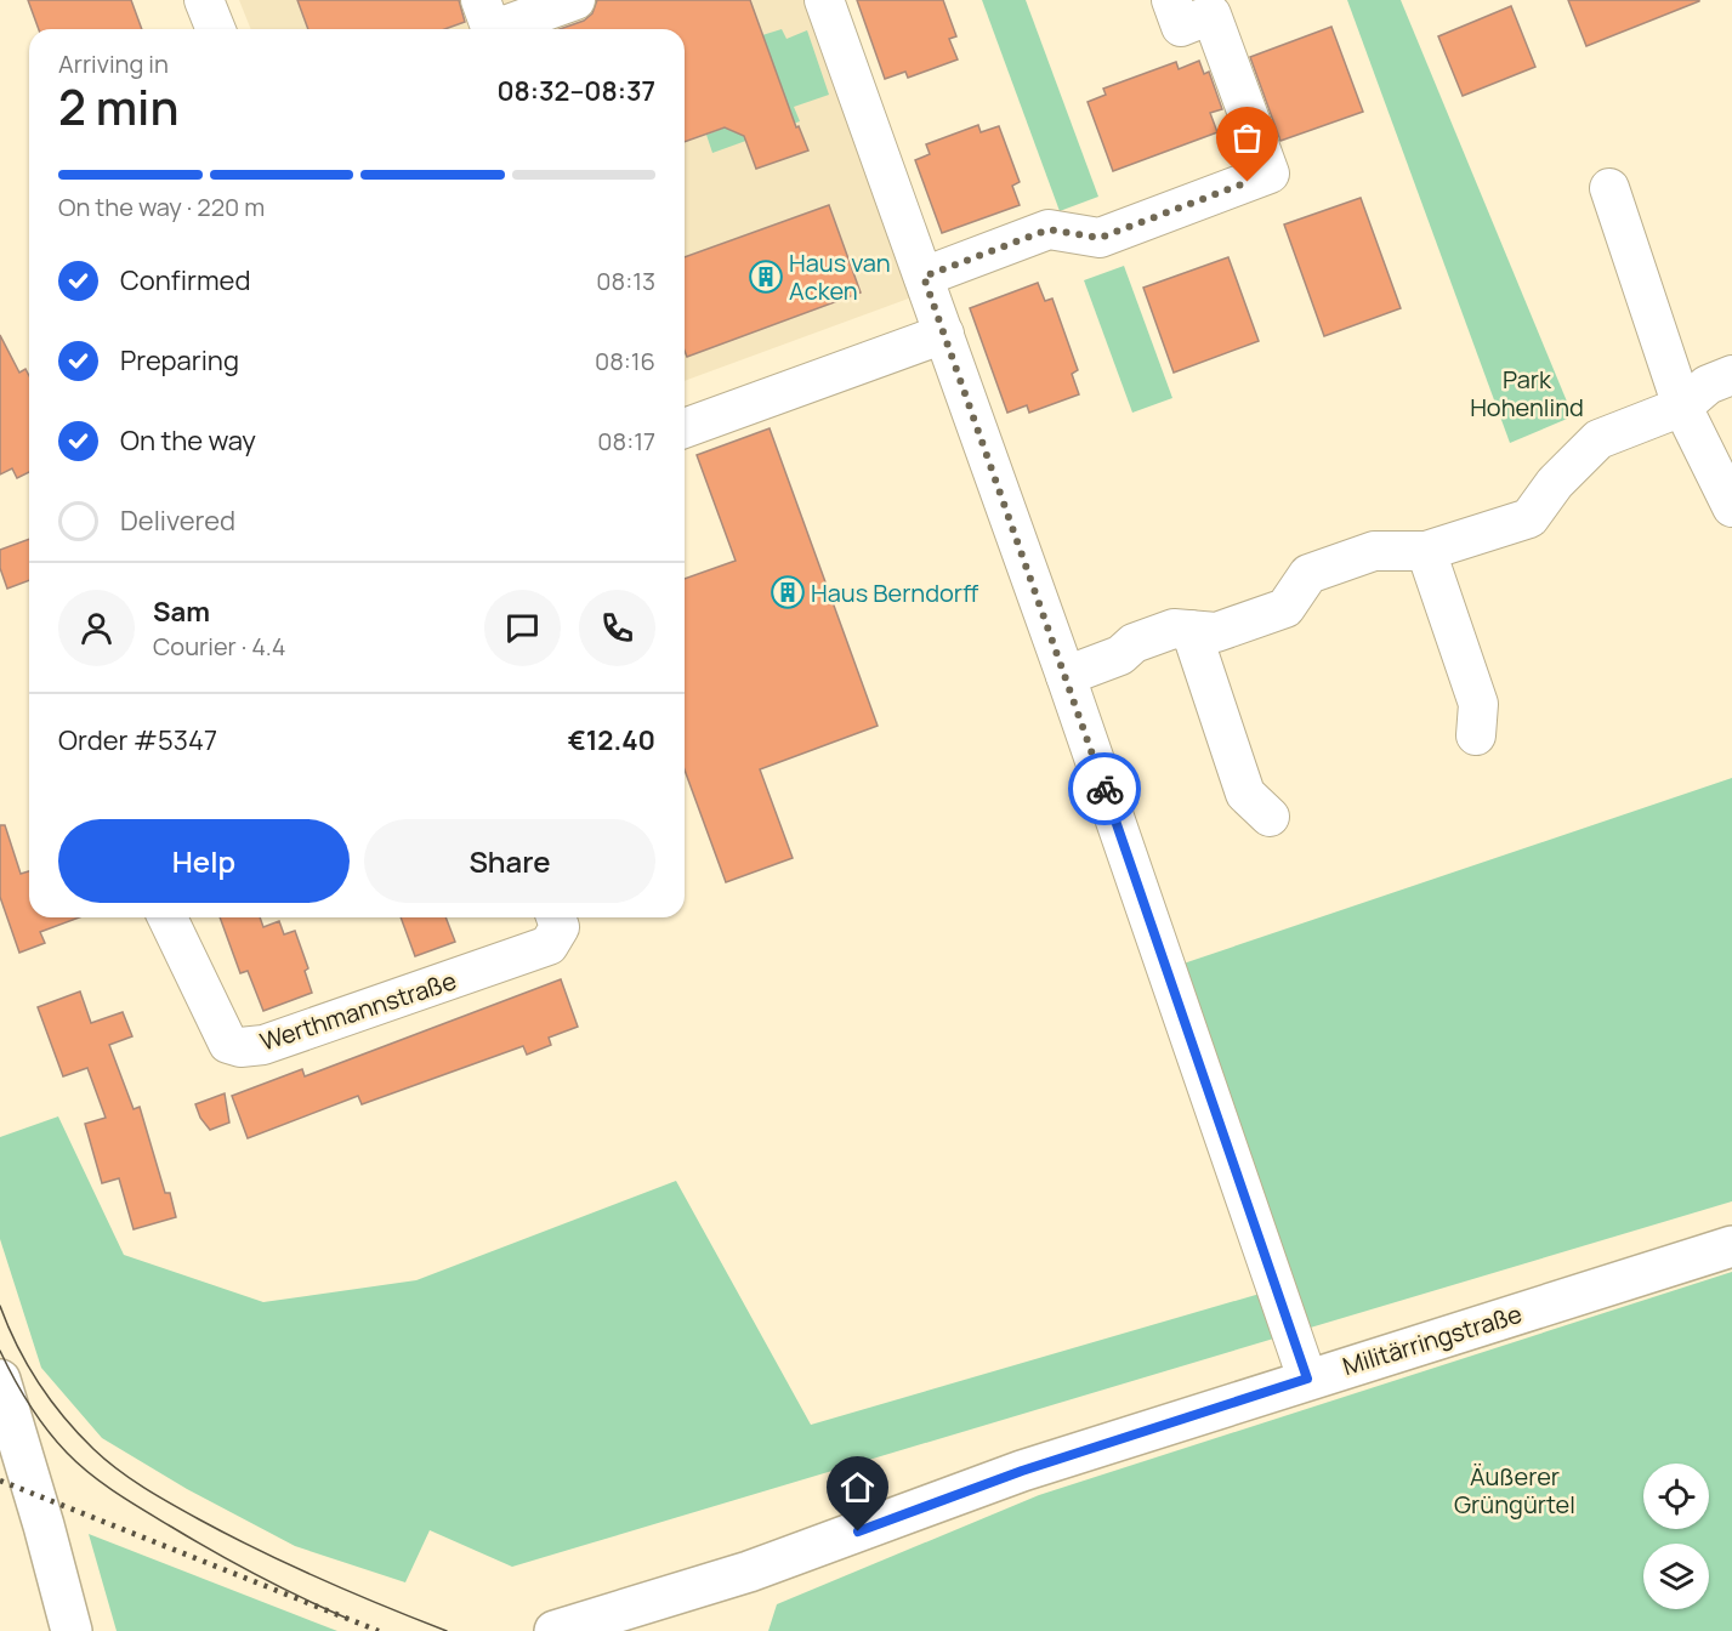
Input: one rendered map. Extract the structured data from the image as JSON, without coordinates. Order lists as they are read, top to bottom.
{
  "streets": {
    "main road": ["Militärringstraße"],
    "street": ["Werthmannstraße"]
  },
  "parks": ["Park Hohenlind", "Äußerer Grüngürtel"],
  "places": {
    "building": ["Haus van Acken", "Haus Berndorff"]
  },
  "page": {
    "heading": ["2 min", "Arriving in", "08:32–08:37"],
    "panel": [
      "Sam",
      "Courier · 4.4",
      "Order #5347",
      "€12.40"
    ],
    "bar": "On the way · 220 m",
    "list": [
      ["Confirmed", "08:13"],
      ["Preparing", "08:16"],
      ["On the way", "08:17"],
      "Delivered"
    ],
    "buttons": ["Help", "Share"]
  }
}
